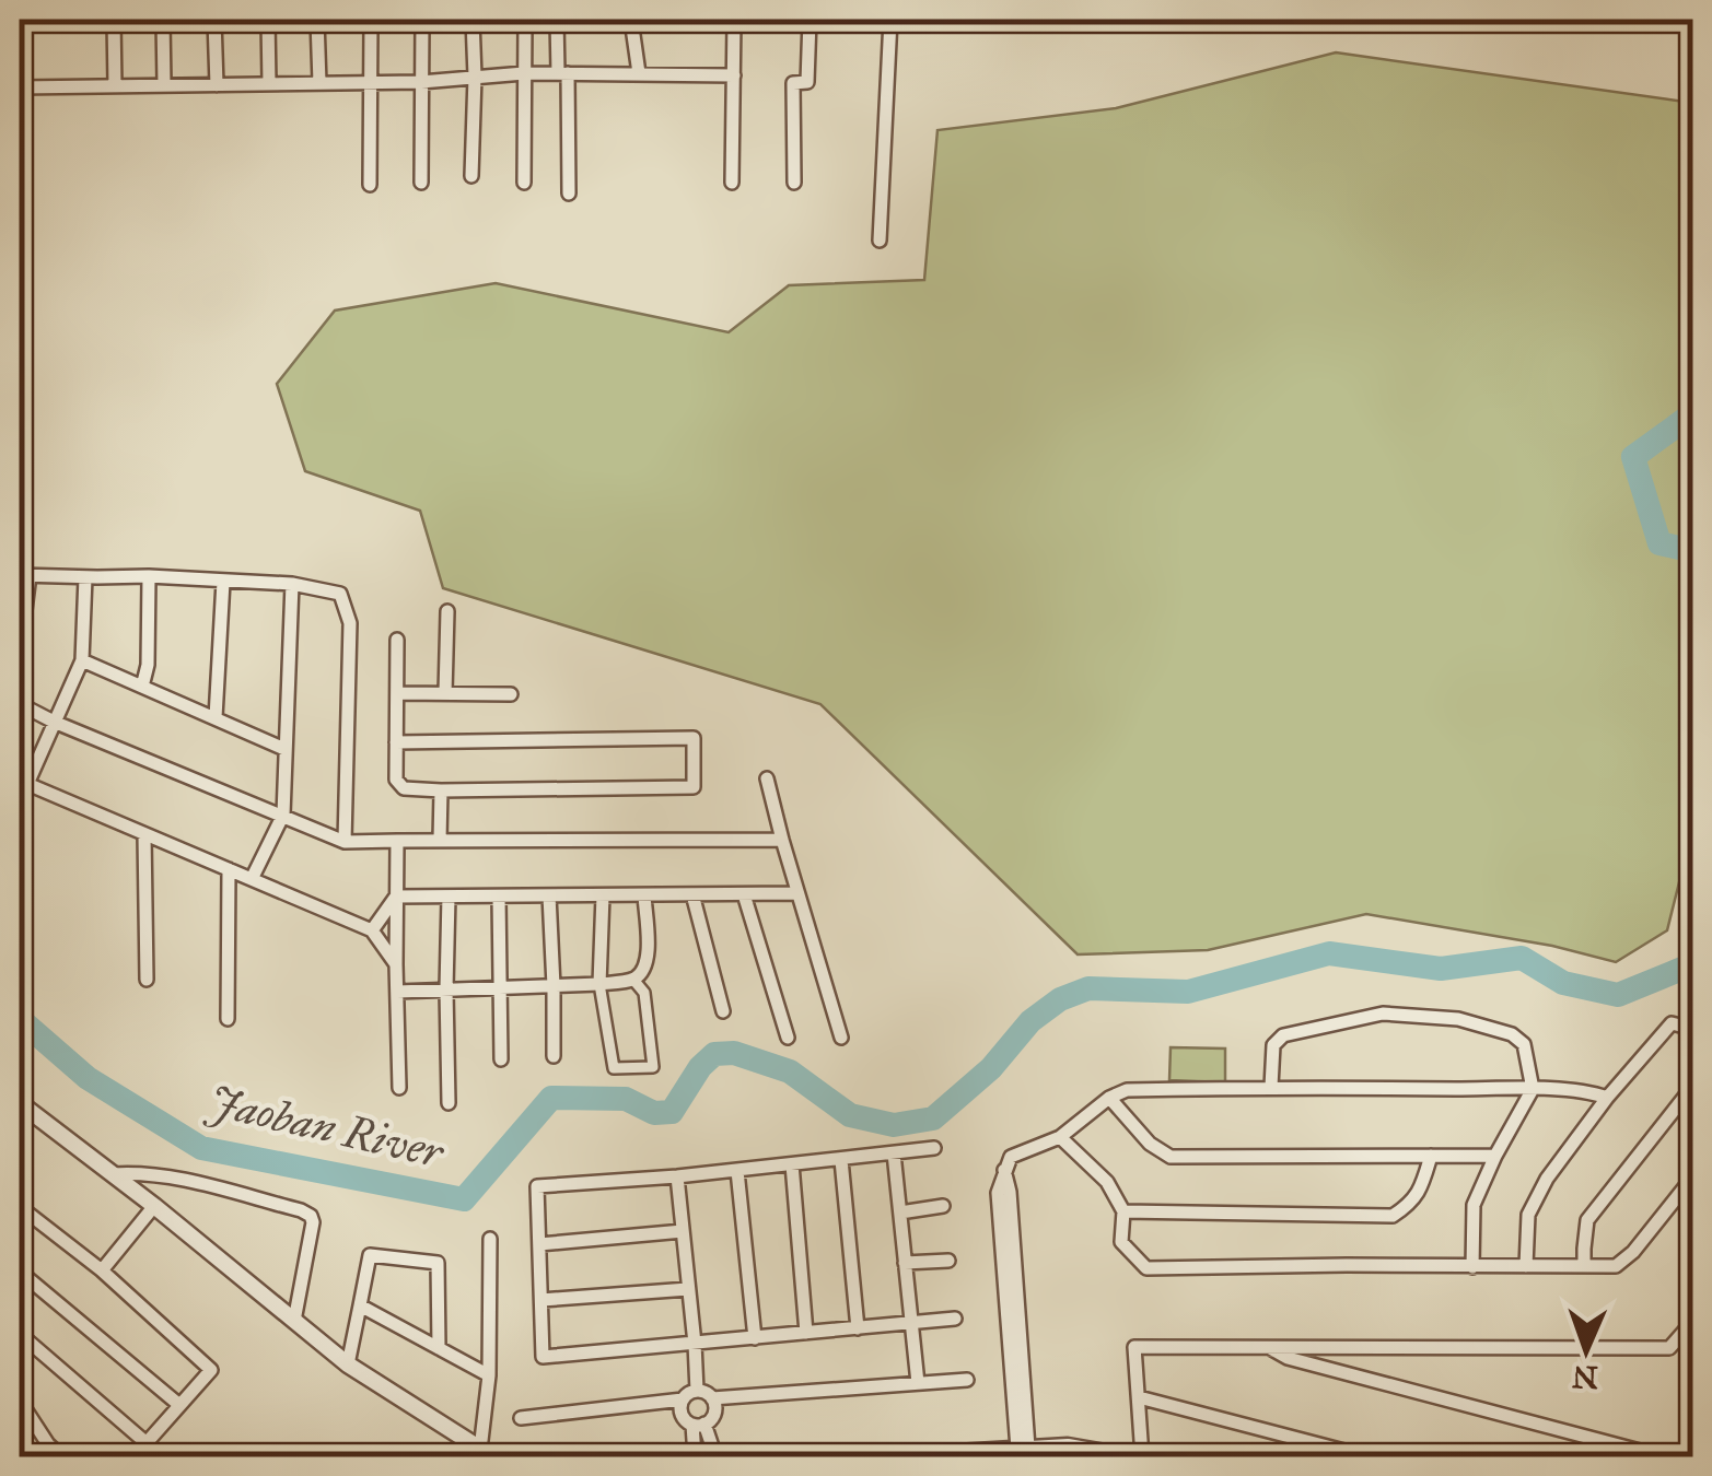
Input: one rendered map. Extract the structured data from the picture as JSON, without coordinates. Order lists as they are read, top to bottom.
{
  "water": ["Jaoban River"],
  "north": "bottom"
}
